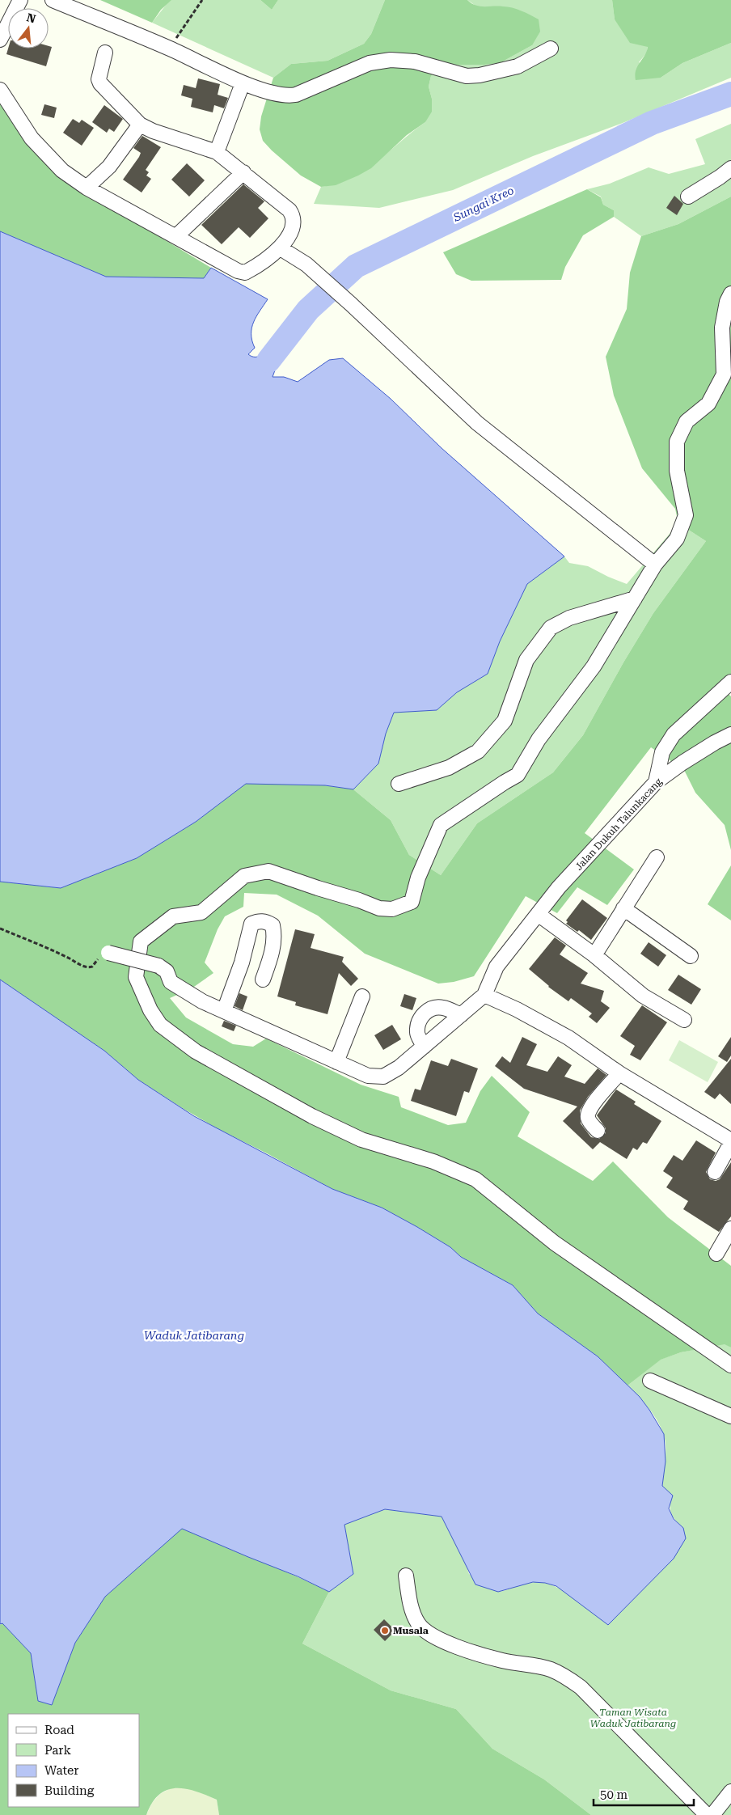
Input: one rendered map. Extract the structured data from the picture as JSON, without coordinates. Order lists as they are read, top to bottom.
{
  "streets": {
    "street": ["Jalan Dukuh Talunkacang"]
  },
  "water": ["Sungai Kreo", "Waduk Jatibarang"],
  "parks": ["Taman Wisata Waduk Jatibarang"],
  "places": ["Musala"],
  "legend": [
    "Road",
    "Park",
    "Water",
    "Building"
  ],
  "scale_bar": "50 m",
  "north": "top"
}
